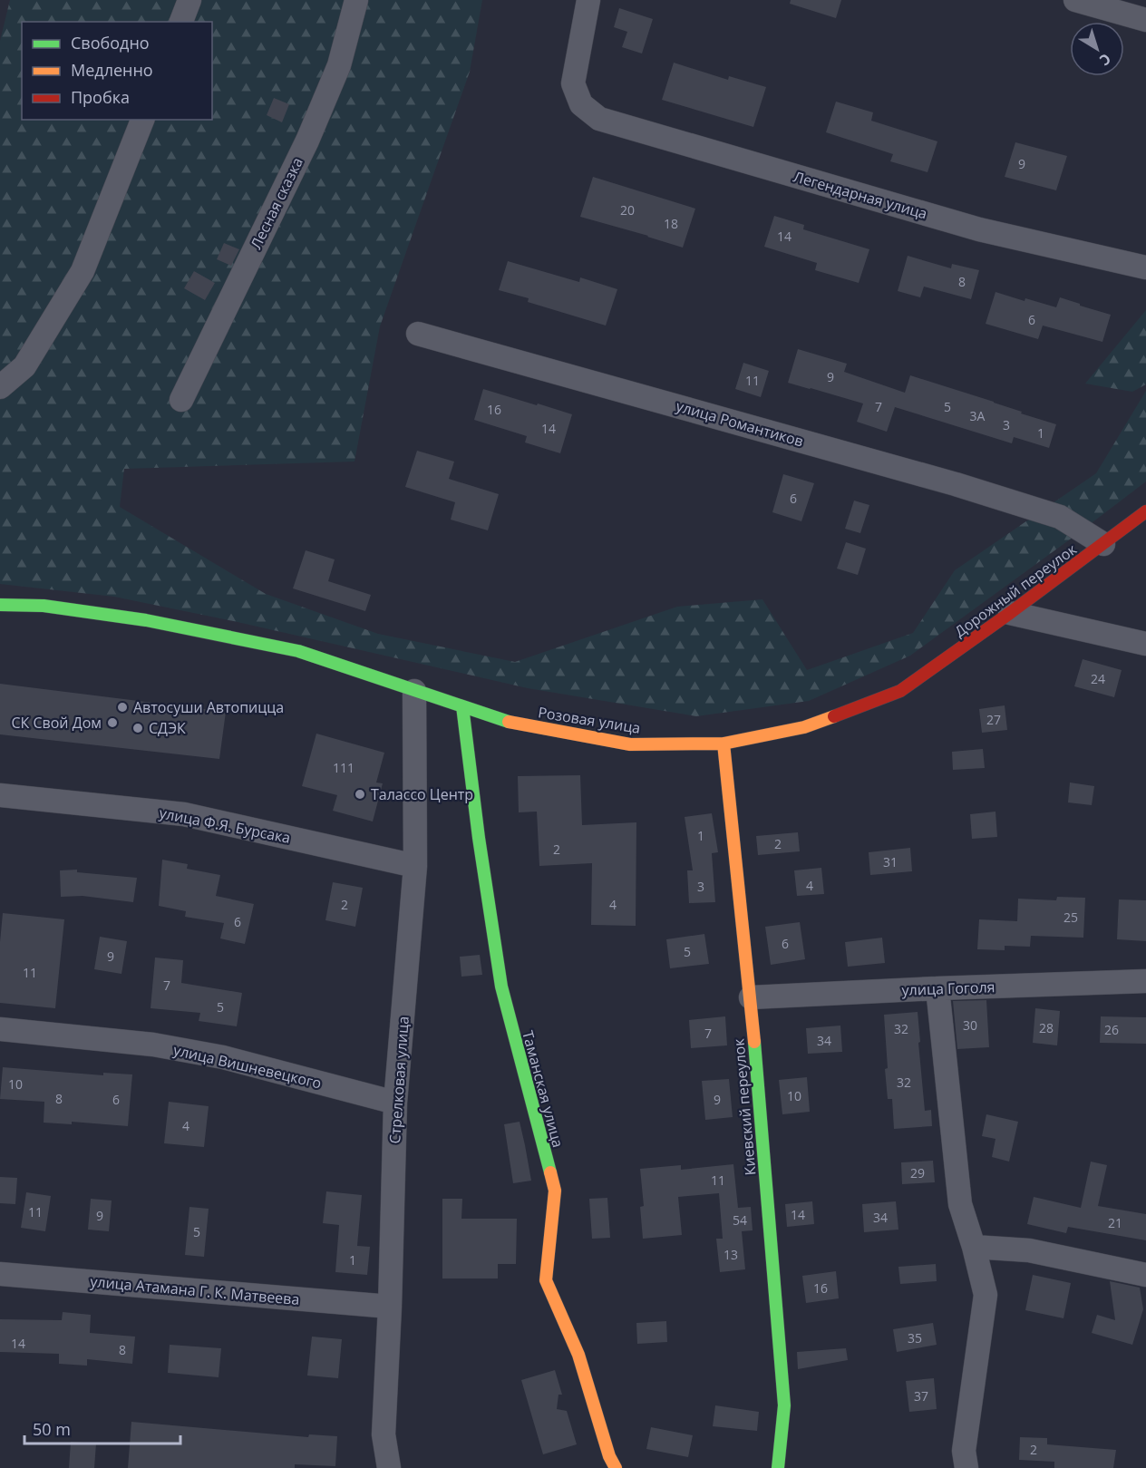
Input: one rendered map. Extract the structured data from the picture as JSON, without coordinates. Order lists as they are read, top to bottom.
{
  "streets": {
    "street": [
      "Легендарная улица",
      "Лесная сказка",
      "улица Романтиков",
      "Дорожный переулок",
      "Розовая улица",
      "улица Ф.Я. Бурсака",
      "улица Гоголя",
      "улица Вишневецкого",
      "Стрелковая улица",
      "Таманская улица",
      "Киевский переулок",
      "улица Атамана Г. К. Матвеева"
    ]
  },
  "crossings": [
    ["улица Романтиков", "Дорожный переулок"],
    ["Дорожный переулок", "Розовая улица"],
    ["Розовая улица", "Стрелковая улица"],
    ["Розовая улица", "Таманская улица"],
    ["Розовая улица", "Киевский переулок"],
    ["улица Ф.Я. Бурсака", "Стрелковая улица"],
    ["улица Гоголя", "Киевский переулок"],
    ["улица Вишневецкого", "Стрелковая улица"],
    ["Стрелковая улица", "улица Атамана Г. К. Матвеева"]
  ],
  "places": [
    "Автосуши Автопицца",
    "СК Свой Дом",
    "СДЭК",
    "Талассо Центр"
  ],
  "house_numbers": [
    "9",
    "20",
    "18",
    "14",
    "8",
    "6",
    "9",
    "11",
    "7",
    "5",
    "16",
    "3А",
    "3",
    "14",
    "1",
    "6",
    "24",
    "27",
    "111",
    "1",
    "2",
    "2",
    "31",
    "4",
    "3",
    "2",
    "4",
    "25",
    "6",
    "6",
    "5",
    "9",
    "11",
    "7",
    "5",
    "30",
    "28",
    "32",
    "26",
    "7",
    "34",
    "32",
    "10",
    "10",
    "8",
    "6",
    "9",
    "4",
    "29",
    "11",
    "11",
    "14",
    "9",
    "34",
    "54",
    "21",
    "5",
    "13",
    "1",
    "16",
    "35",
    "14",
    "8",
    "37",
    "2"
  ],
  "legend": ["Свободно", "Медленно", "Пробка"],
  "scale_bar": "50 m",
  "north": "bottom right"
}
